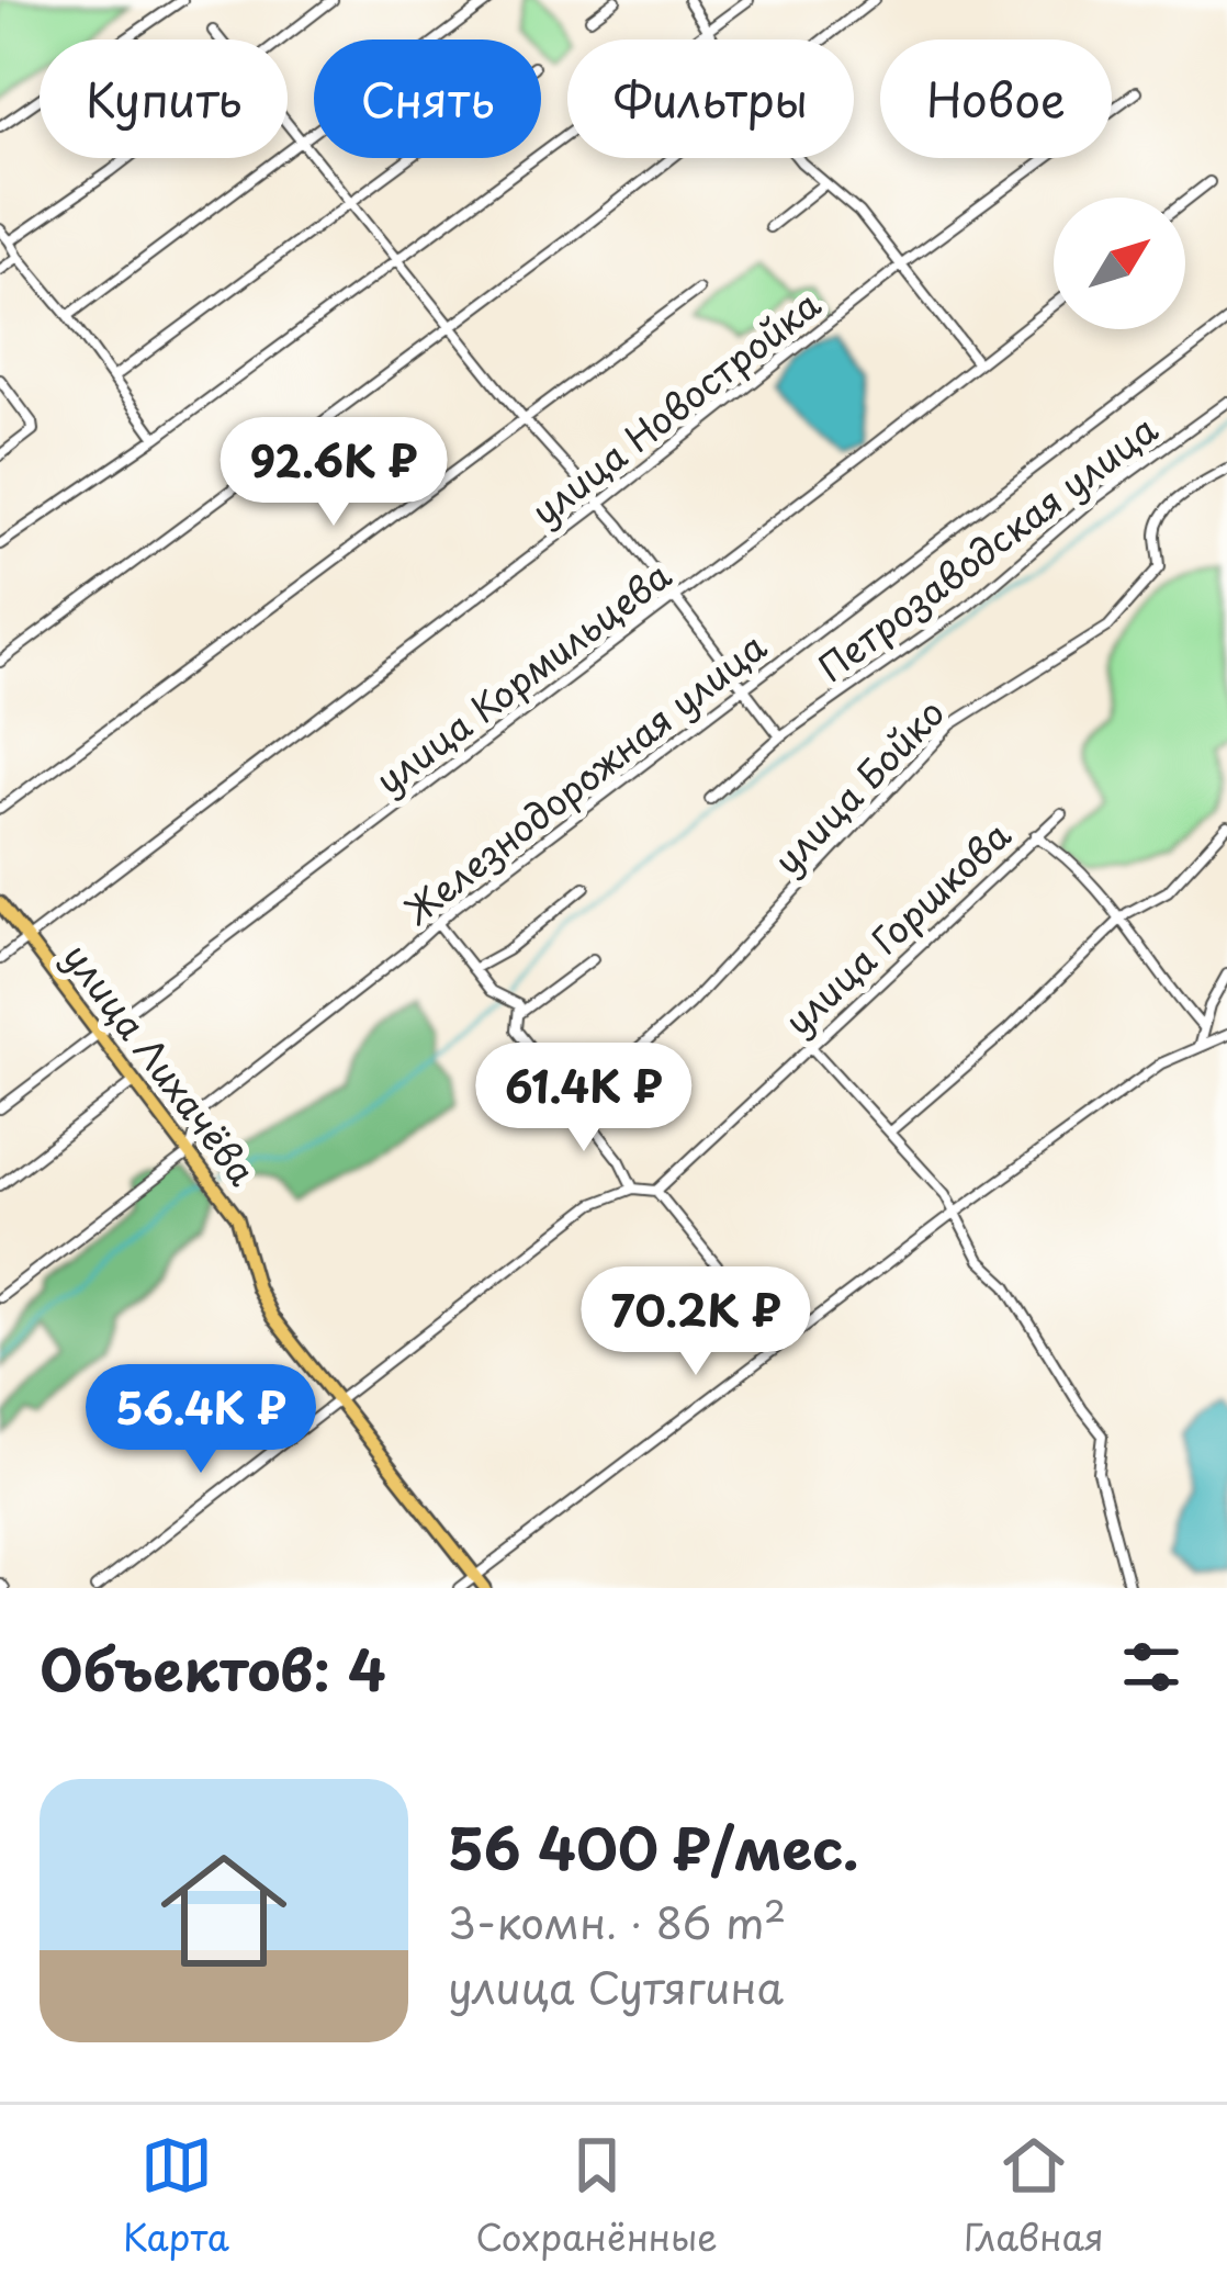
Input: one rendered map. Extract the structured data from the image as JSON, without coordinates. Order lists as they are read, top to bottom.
{
  "streets": {
    "main road": ["улица Лихачёва"],
    "street": [
      "улица Новостройка",
      "Петрозаводская улица",
      "улица Кормильцева",
      "Железнодорожная улица",
      "улица Бойко",
      "улица Горшкова"
    ]
  },
  "crossings": [
    ["улица Новостройка", "улица Лихачёва"],
    ["улица Кормильцева", "улица Лихачёва"],
    ["Железнодорожная улица", "улица Лихачёва"]
  ],
  "north": "top right",
  "page": {
    "chip": [
      "Купить",
      "Снять",
      "Фильтры",
      "Новое"
    ],
    "price": [
      "92.6K ₽",
      "61.4K ₽",
      "70.2K ₽",
      "56.4K ₽"
    ],
    "heading": "Объектов: 4",
    "list": [
      {
        "name": "56 400 ₽/мес.",
        "note": "3-комн. · 86 m² · улица Сутягина"
      }
    ],
    "tabs": ["Карта", "Сохранённые", "Главная"]
  }
}
